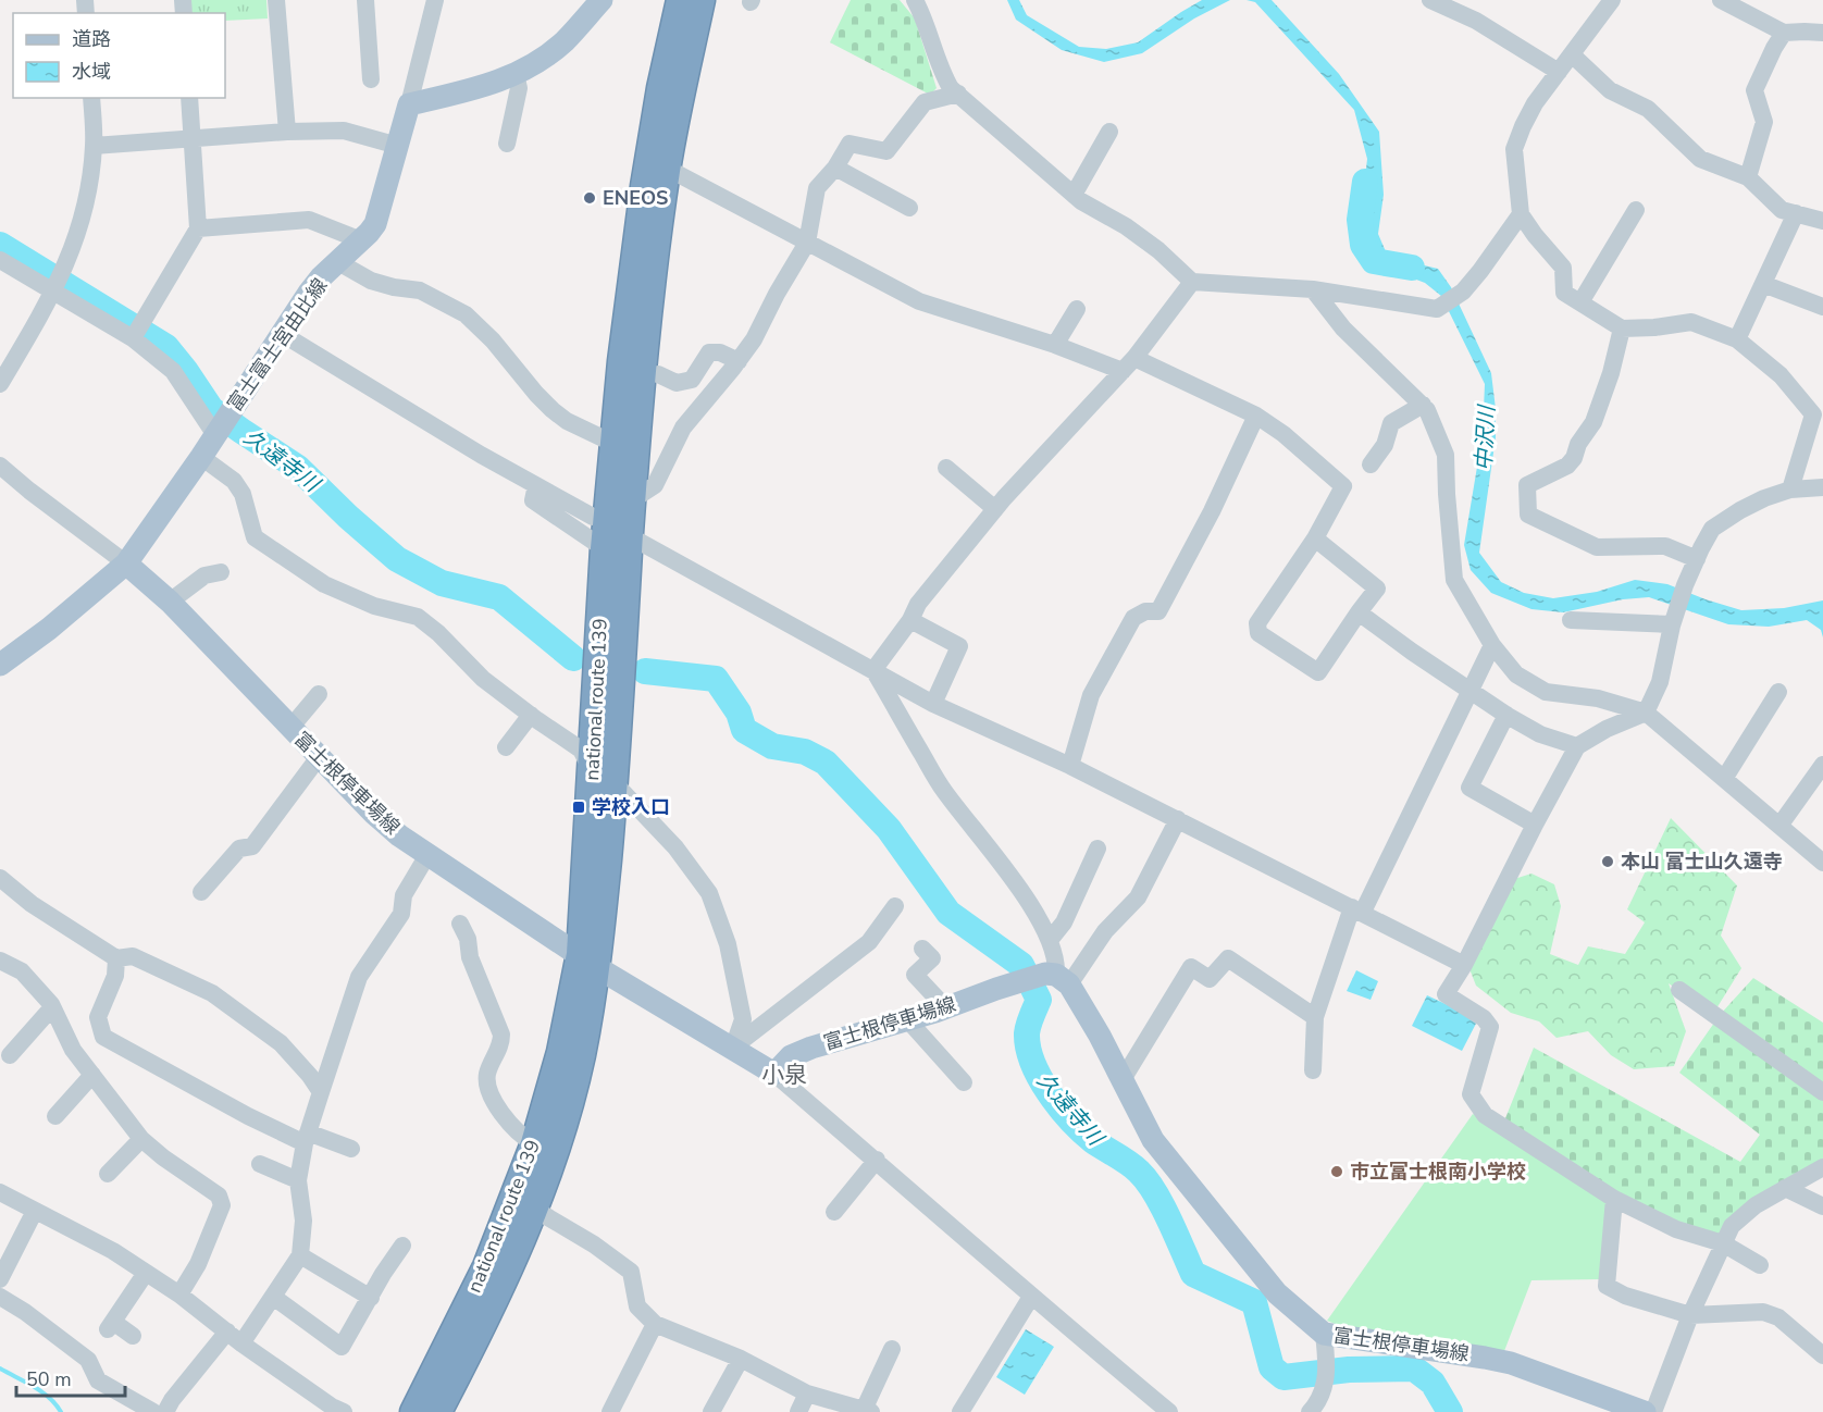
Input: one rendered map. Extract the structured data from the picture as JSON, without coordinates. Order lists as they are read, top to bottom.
{
  "streets": {
    "highway": ["national route 139"],
    "main road": ["富士富士宮由比線", "富士根停車場線"]
  },
  "crossings": [
    ["富士富士宮由比線", "富士根停車場線"],
    ["national route 139", "富士根停車場線"]
  ],
  "districts": ["小泉"],
  "water": ["中沢川", "久遠寺川"],
  "places": {
    "other": ["ENEOS", "本山 富士山久遠寺", "市立富士根南小学校"],
    "transit": ["学校入口"]
  },
  "legend": ["道路", "水域"],
  "scale_bar": "50 m"
}
